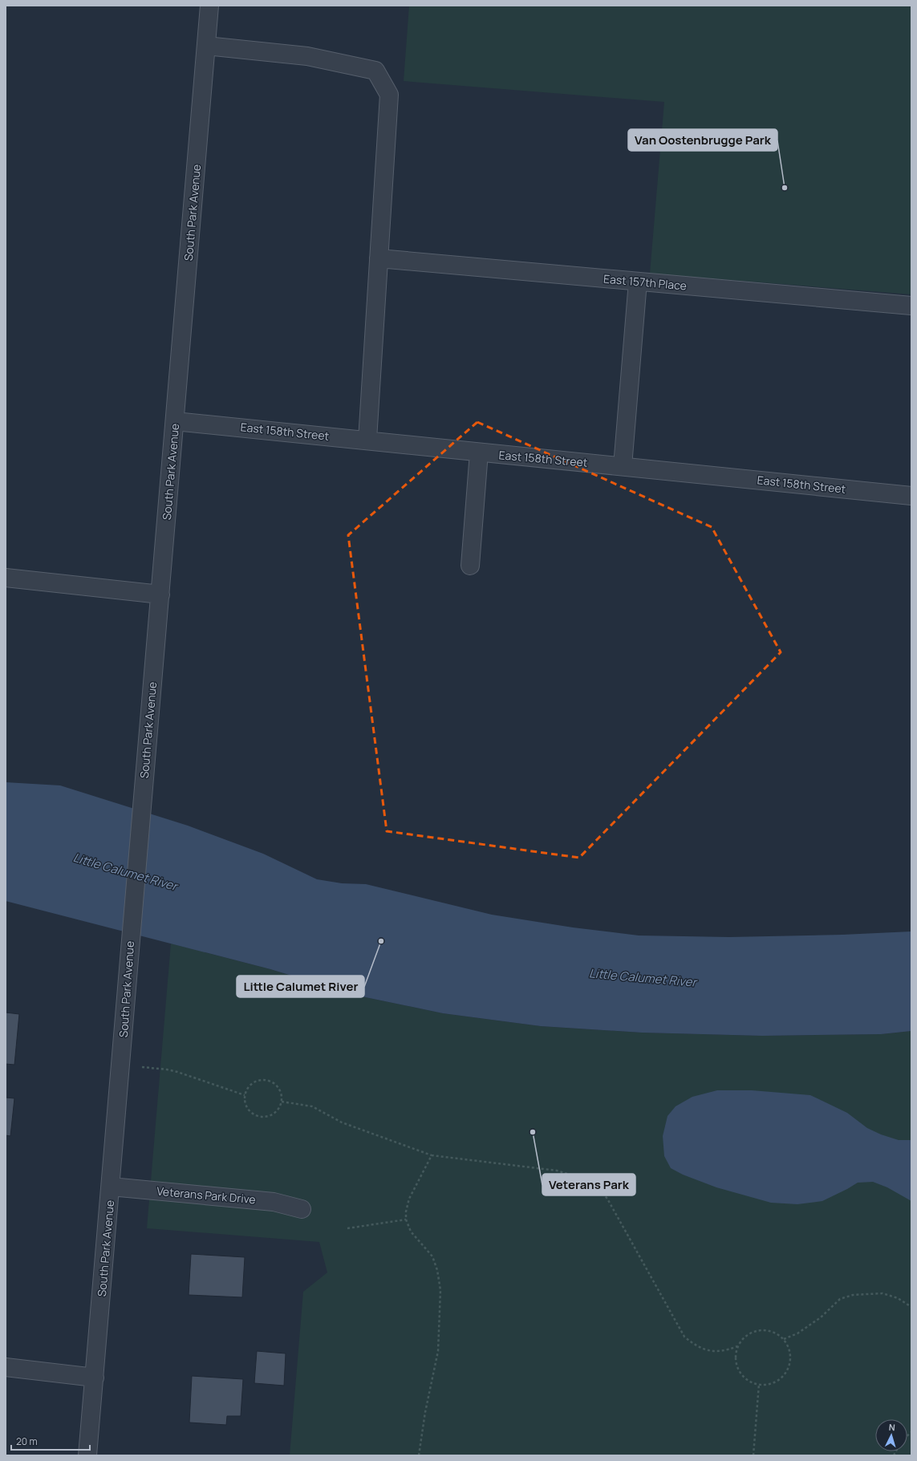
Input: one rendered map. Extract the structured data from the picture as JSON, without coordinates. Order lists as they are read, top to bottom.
{
  "streets": {
    "street": [
      "South Park Avenue",
      "East 157th Place",
      "East 158th Street",
      "Veterans Park Drive"
    ]
  },
  "crossings": [
    ["South Park Avenue", "East 158th Street"],
    ["South Park Avenue", "Veterans Park Drive"]
  ],
  "water": ["Little Calumet River"],
  "places": ["Van Oostenbrugge Park", "Little Calumet River", "Veterans Park"],
  "scale_bar": "20 m",
  "north": "top"
}
